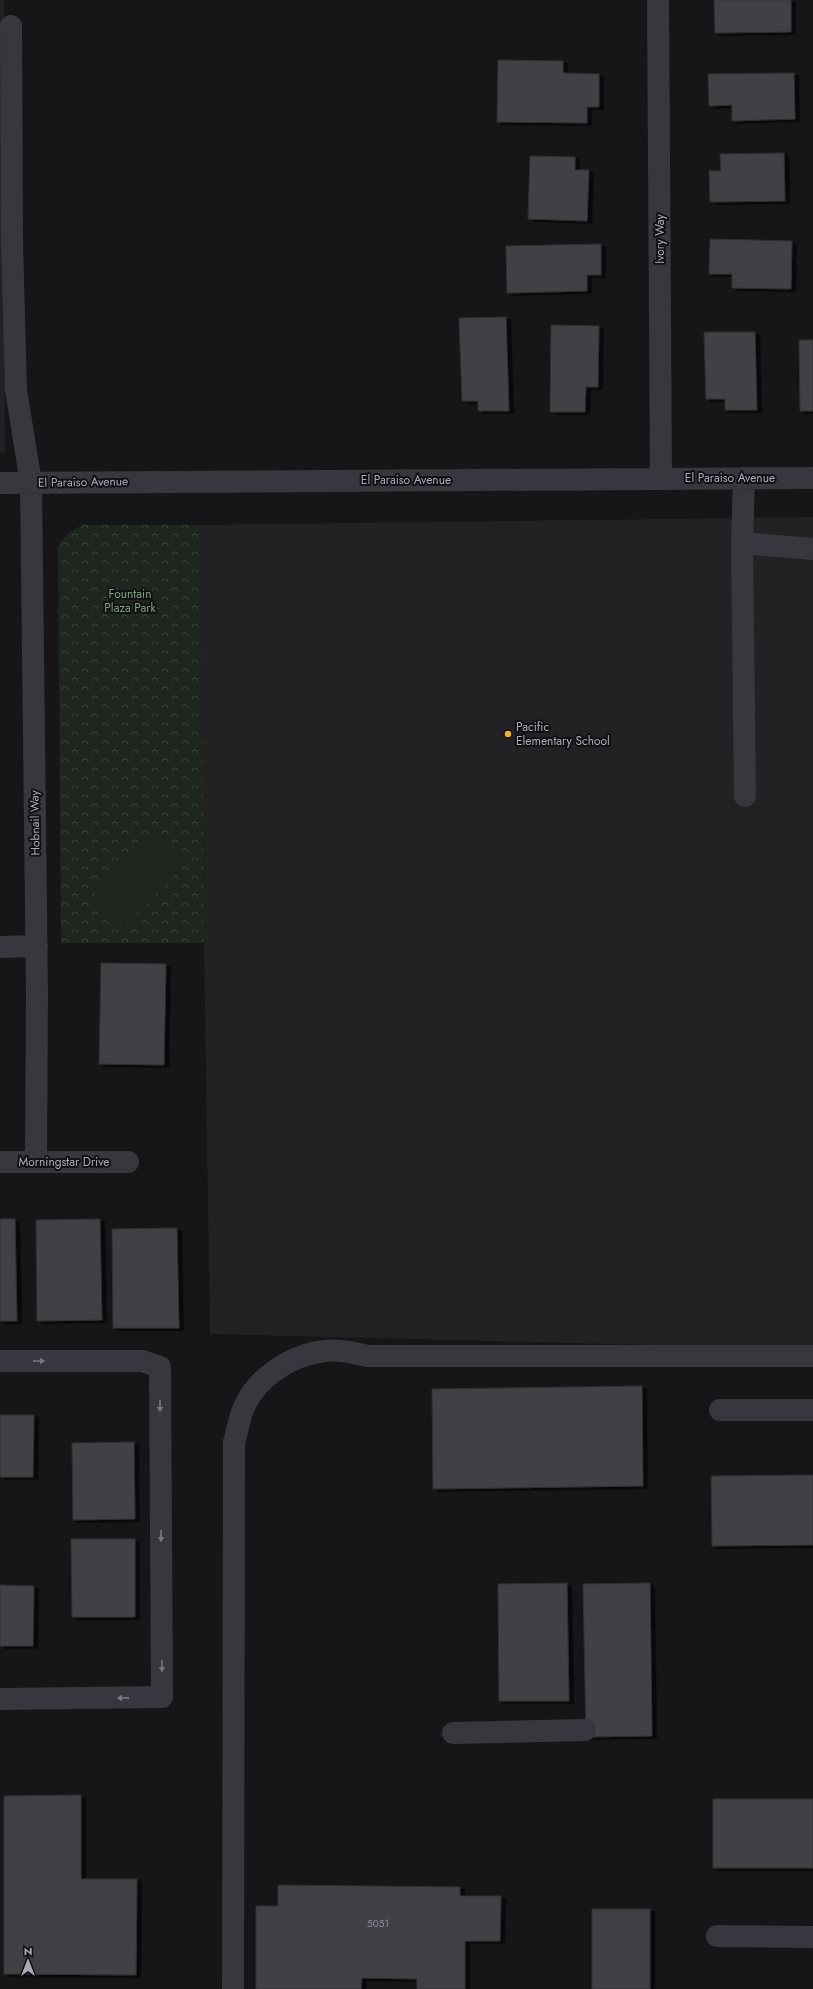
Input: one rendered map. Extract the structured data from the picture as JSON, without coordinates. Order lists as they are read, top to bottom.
{
  "streets": {
    "street": [
      "Ivory Way",
      "El Paraiso Avenue",
      "Hobnail Way",
      "Morningstar Drive"
    ]
  },
  "crossings": [
    ["Ivory Way", "El Paraiso Avenue"],
    ["El Paraiso Avenue", "Hobnail Way"],
    ["Hobnail Way", "Morningstar Drive"]
  ],
  "parks": ["Fountain Plaza Park"],
  "places": ["Pacific Elementary School"],
  "house_numbers": ["5051"],
  "north": "top"
}
